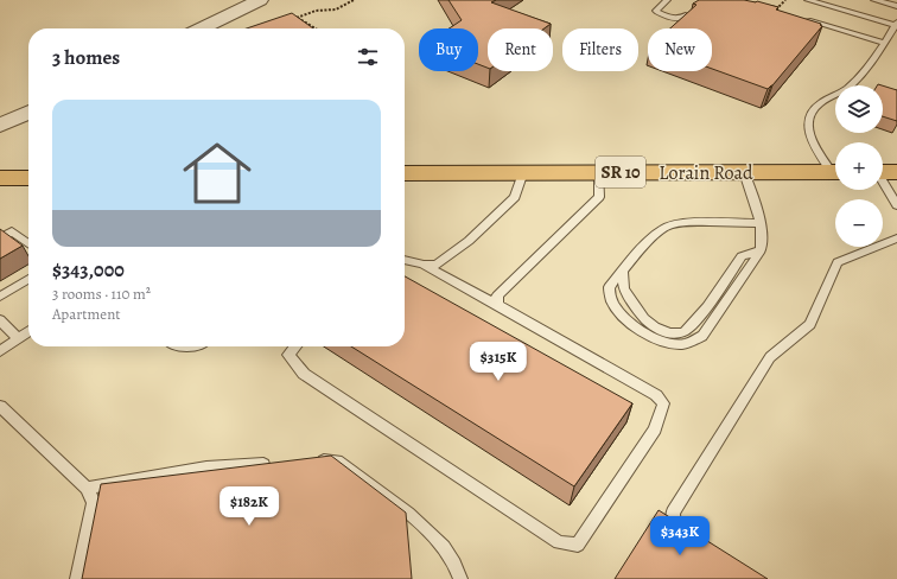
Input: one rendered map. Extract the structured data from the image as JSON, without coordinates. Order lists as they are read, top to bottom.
{
  "streets": {
    "main road": ["SR 10", "Lorain Road"]
  },
  "page": {
    "chip": [
      "Buy",
      "Rent",
      "Filters",
      "New"
    ],
    "heading": "3 homes",
    "map_buttons": ["+", "−"],
    "list": [
      {
        "name": "$343,000",
        "note": "3 rooms · 110 m² · Apartment"
      }
    ],
    "price": ["$315K", "$182K", "$343K"]
  }
}
